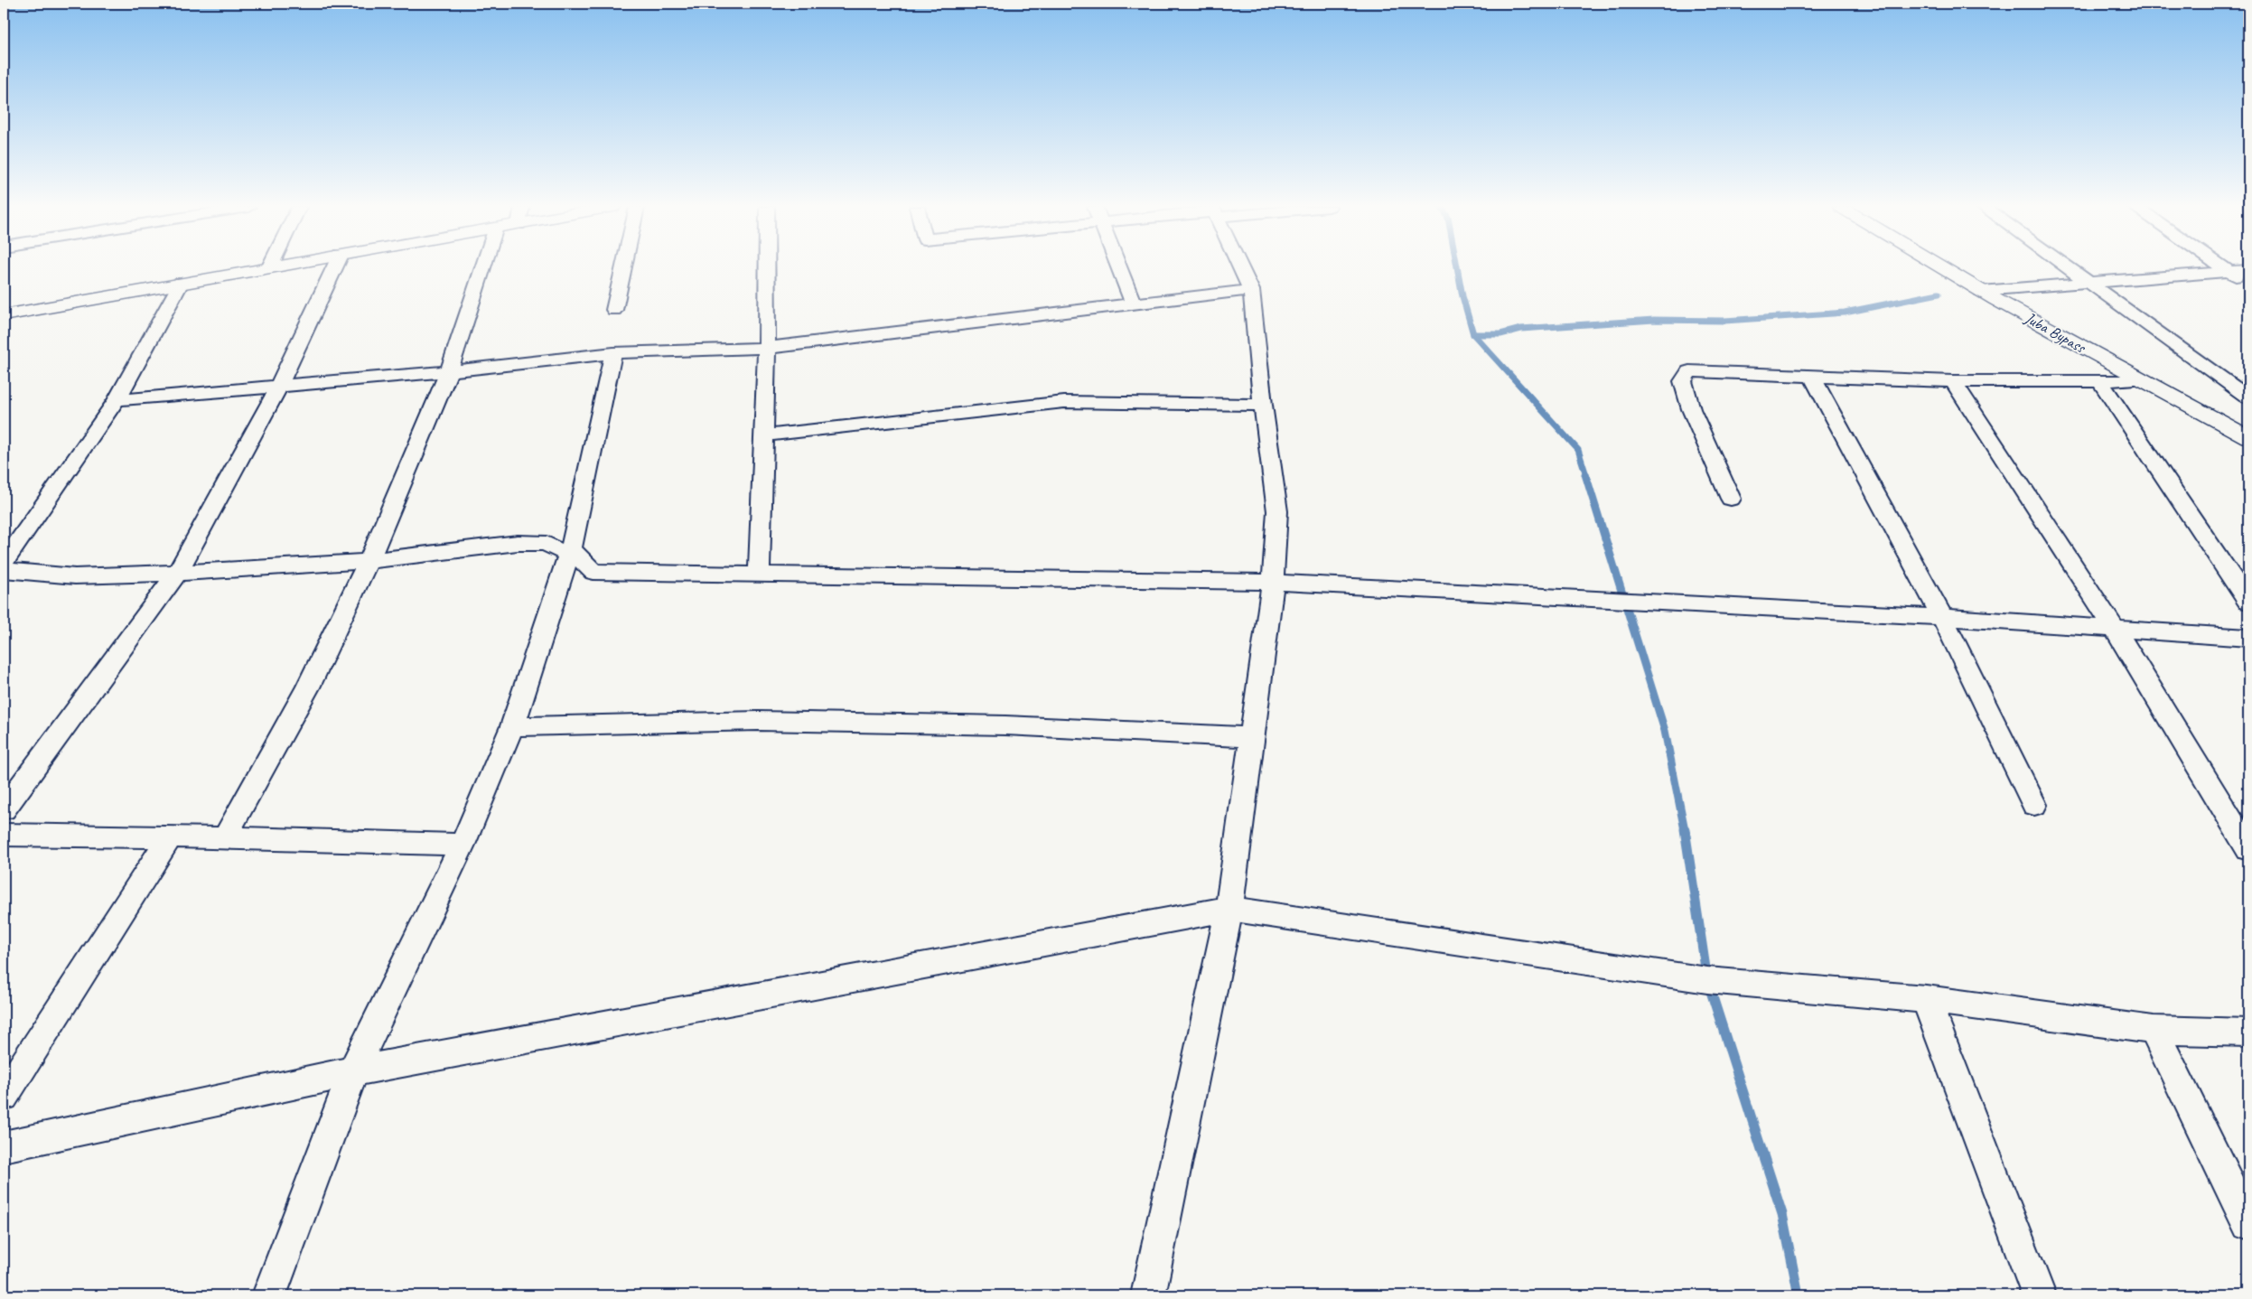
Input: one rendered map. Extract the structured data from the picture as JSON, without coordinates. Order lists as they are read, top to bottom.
{
  "streets": {
    "street": ["Juba Bypass"]
  }
}
